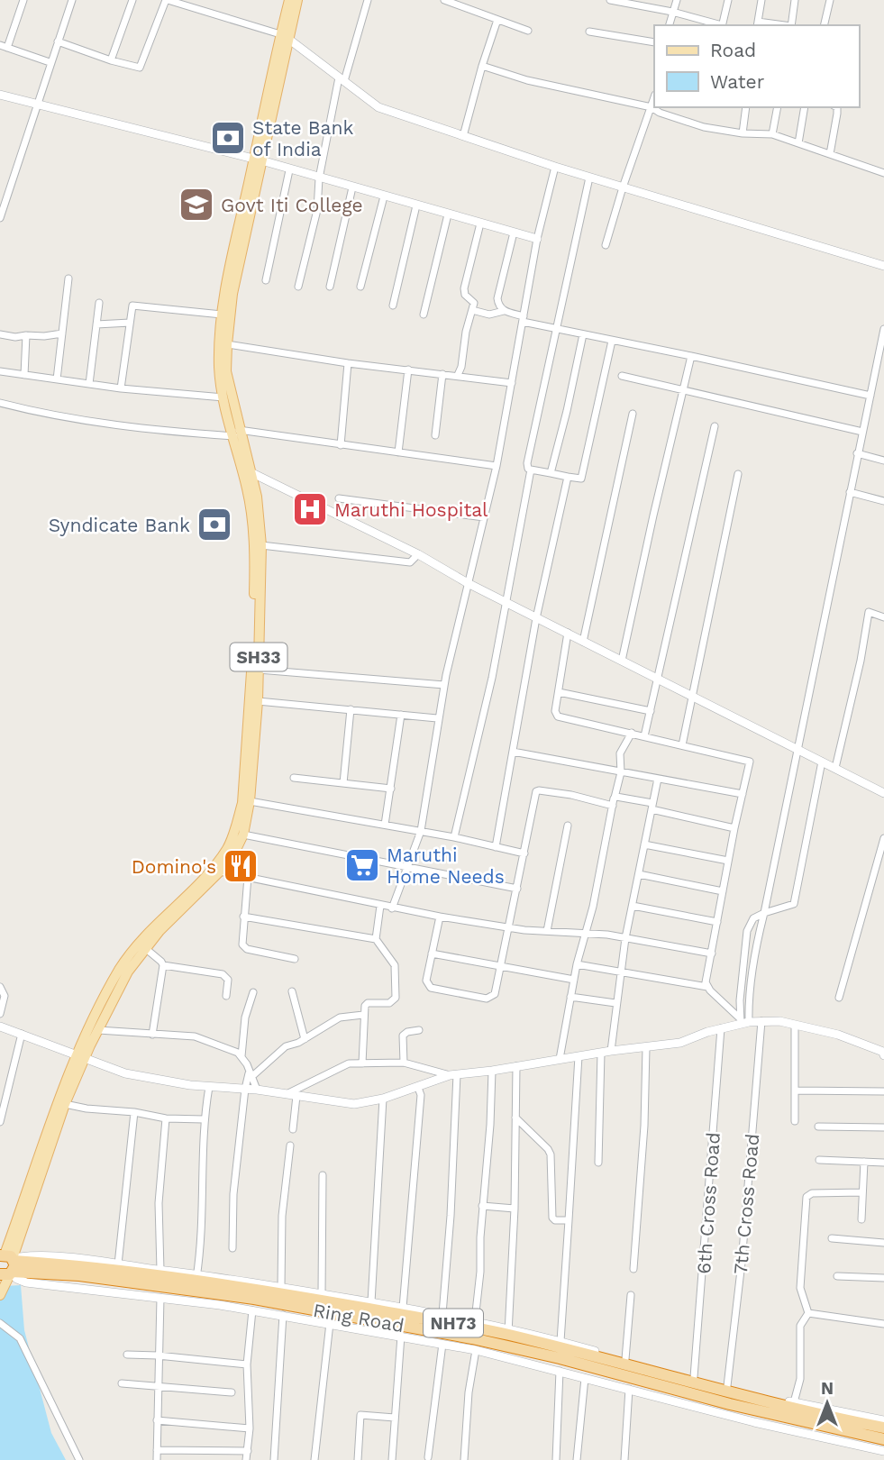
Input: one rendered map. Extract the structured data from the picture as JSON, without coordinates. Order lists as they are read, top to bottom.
{
  "streets": {
    "highway": ["Ring Road", "NH73"],
    "main road": ["SH33"],
    "street": ["6th Cross Road", "7th Cross Road"]
  },
  "crossings": [
    ["SH33", "Ring Road"]
  ],
  "places": {
    "bank": ["State Bank of India", "Syndicate Bank"],
    "school or university": ["Govt Iti College"],
    "hospital": ["Maruthi Hospital"],
    "supermarket": ["Maruthi Home Needs"],
    "restaurant": ["Domino's"]
  },
  "legend": ["Road", "Water"],
  "north": "top"
}
